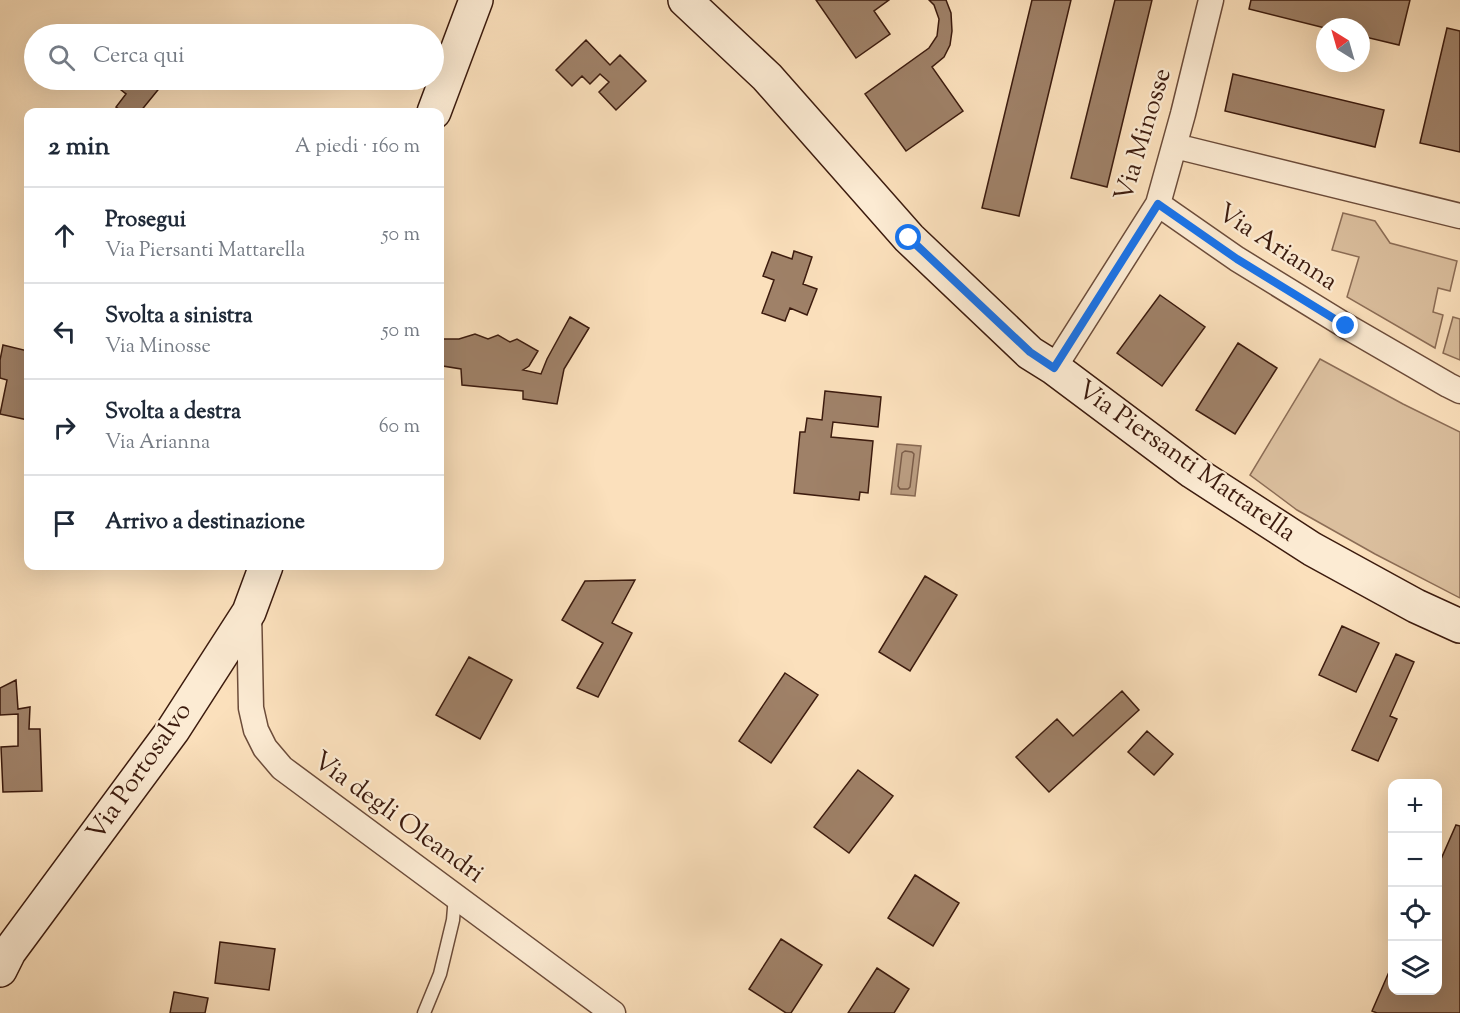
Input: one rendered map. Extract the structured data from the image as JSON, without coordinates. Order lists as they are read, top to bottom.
{
  "streets": {
    "street": [
      "Via Minosse",
      "Via Arianna",
      "Via Piersanti Mattarella",
      "Via Portosalvo",
      "Via degli Oleandri"
    ]
  },
  "crossings": [
    ["Via Minosse", "Via Arianna"],
    ["Via Minosse", "Via Piersanti Mattarella"],
    ["Via Portosalvo", "Via degli Oleandri"]
  ],
  "north": "top left",
  "page": {
    "search": "Cerca qui",
    "heading": ["2 min", "A piedi · 160 m"],
    "list": [
      ["Prosegui", "Via Piersanti Mattarella", "50 m"],
      ["Svolta a sinistra", "Via Minosse", "50 m"],
      ["Svolta a destra", "Via Arianna", "60 m"],
      "Arrivo a destinazione"
    ],
    "map_buttons": ["+", "−"]
  }
}
